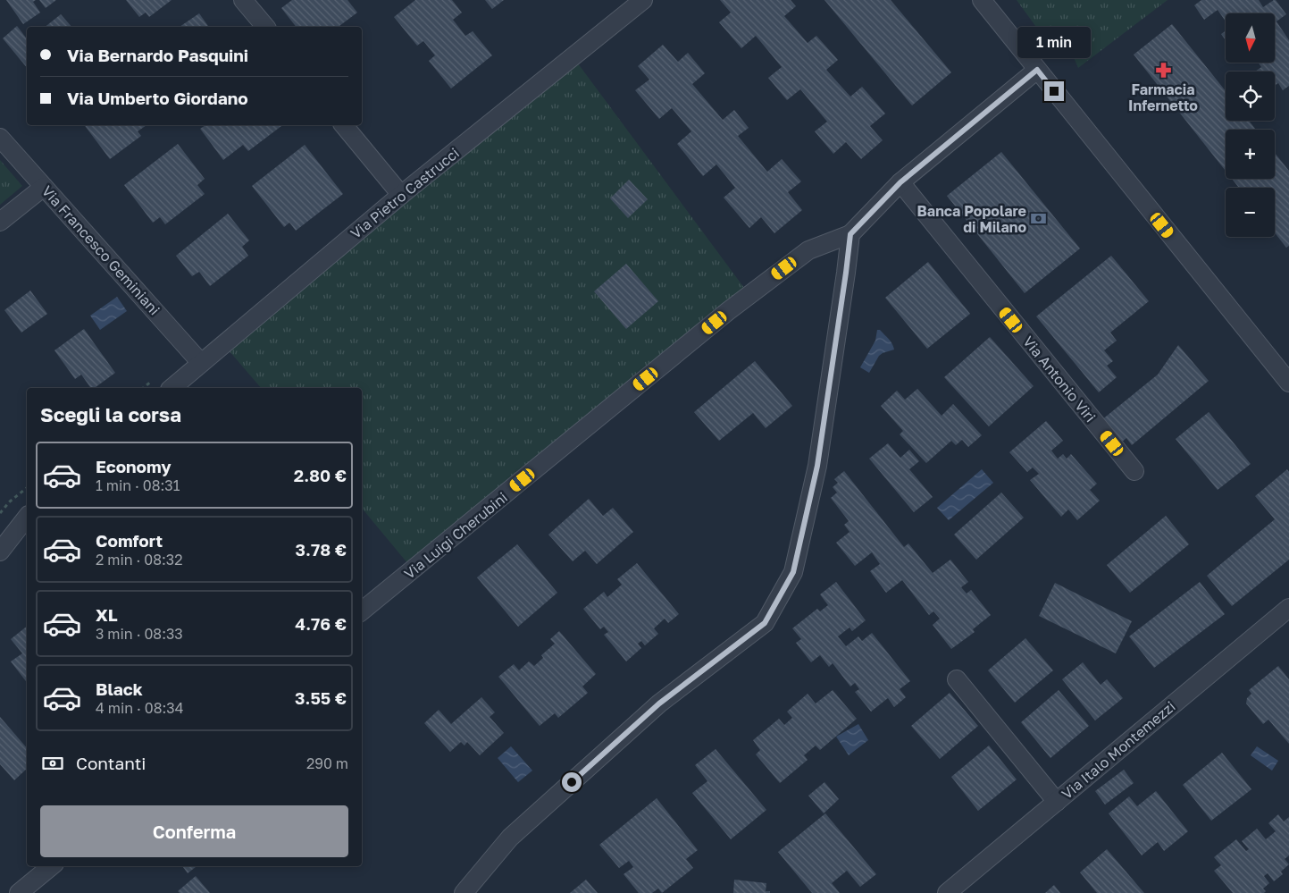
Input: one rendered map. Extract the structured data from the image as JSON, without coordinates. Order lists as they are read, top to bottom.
{
  "streets": {
    "street": [
      "Via Pietro Castrucci",
      "Via Francesco Geminiani",
      "Via Antonio Viri",
      "Via Luigi Cherubini",
      "Via Italo Montemezzi"
    ]
  },
  "crossings": [
    ["Via Pietro Castrucci", "Via Francesco Geminiani"]
  ],
  "places": {
    "pharmacy": ["Farmacia Infernetto"],
    "bank": ["Banca Popolare di Milano"]
  },
  "north": "bottom",
  "page": {
    "map_buttons": ["+", "−"],
    "bubble": "1 min",
    "banner": ["Via Bernardo Pasquini", "Via Umberto Giordano"],
    "heading": "Scegli la corsa",
    "list": [
      {
        "name": "Economy",
        "note": "1 min · 08:31",
        "value": "2.80 €"
      },
      {
        "name": "Comfort",
        "note": "2 min · 08:32",
        "value": "3.78 €"
      },
      {
        "name": "XL",
        "note": "3 min · 08:33",
        "value": "4.76 €"
      },
      {
        "name": "Black",
        "note": "4 min · 08:34",
        "value": "3.55 €"
      }
    ],
    "pay": ["Contanti", "290 m"],
    "buttons": "Conferma"
  }
}
